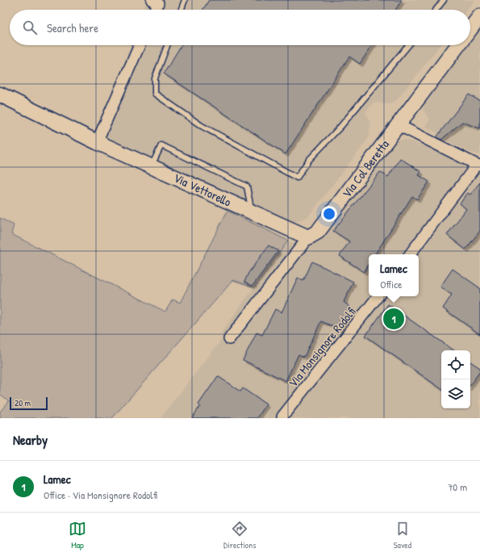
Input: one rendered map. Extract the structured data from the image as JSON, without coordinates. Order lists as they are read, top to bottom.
{
  "streets": {
    "street": ["Via Col Beretta", "Via Vettorello", "Via Monsignore Rodolfi"]
  },
  "crossings": [
    ["Via Col Beretta", "Via Vettorello"]
  ],
  "scale_bar": "20 m",
  "page": {
    "search": "Search here",
    "popup": ["Lamec", "Office"],
    "pins": "1",
    "scale": "20 m",
    "heading": "Nearby",
    "list": [
      {
        "mark": "1",
        "name": "Lamec",
        "note": "Office · Via Monsignore Rodolfi",
        "value": "70 m"
      }
    ],
    "nav": ["Map", "Directions", "Saved"]
  }
}
